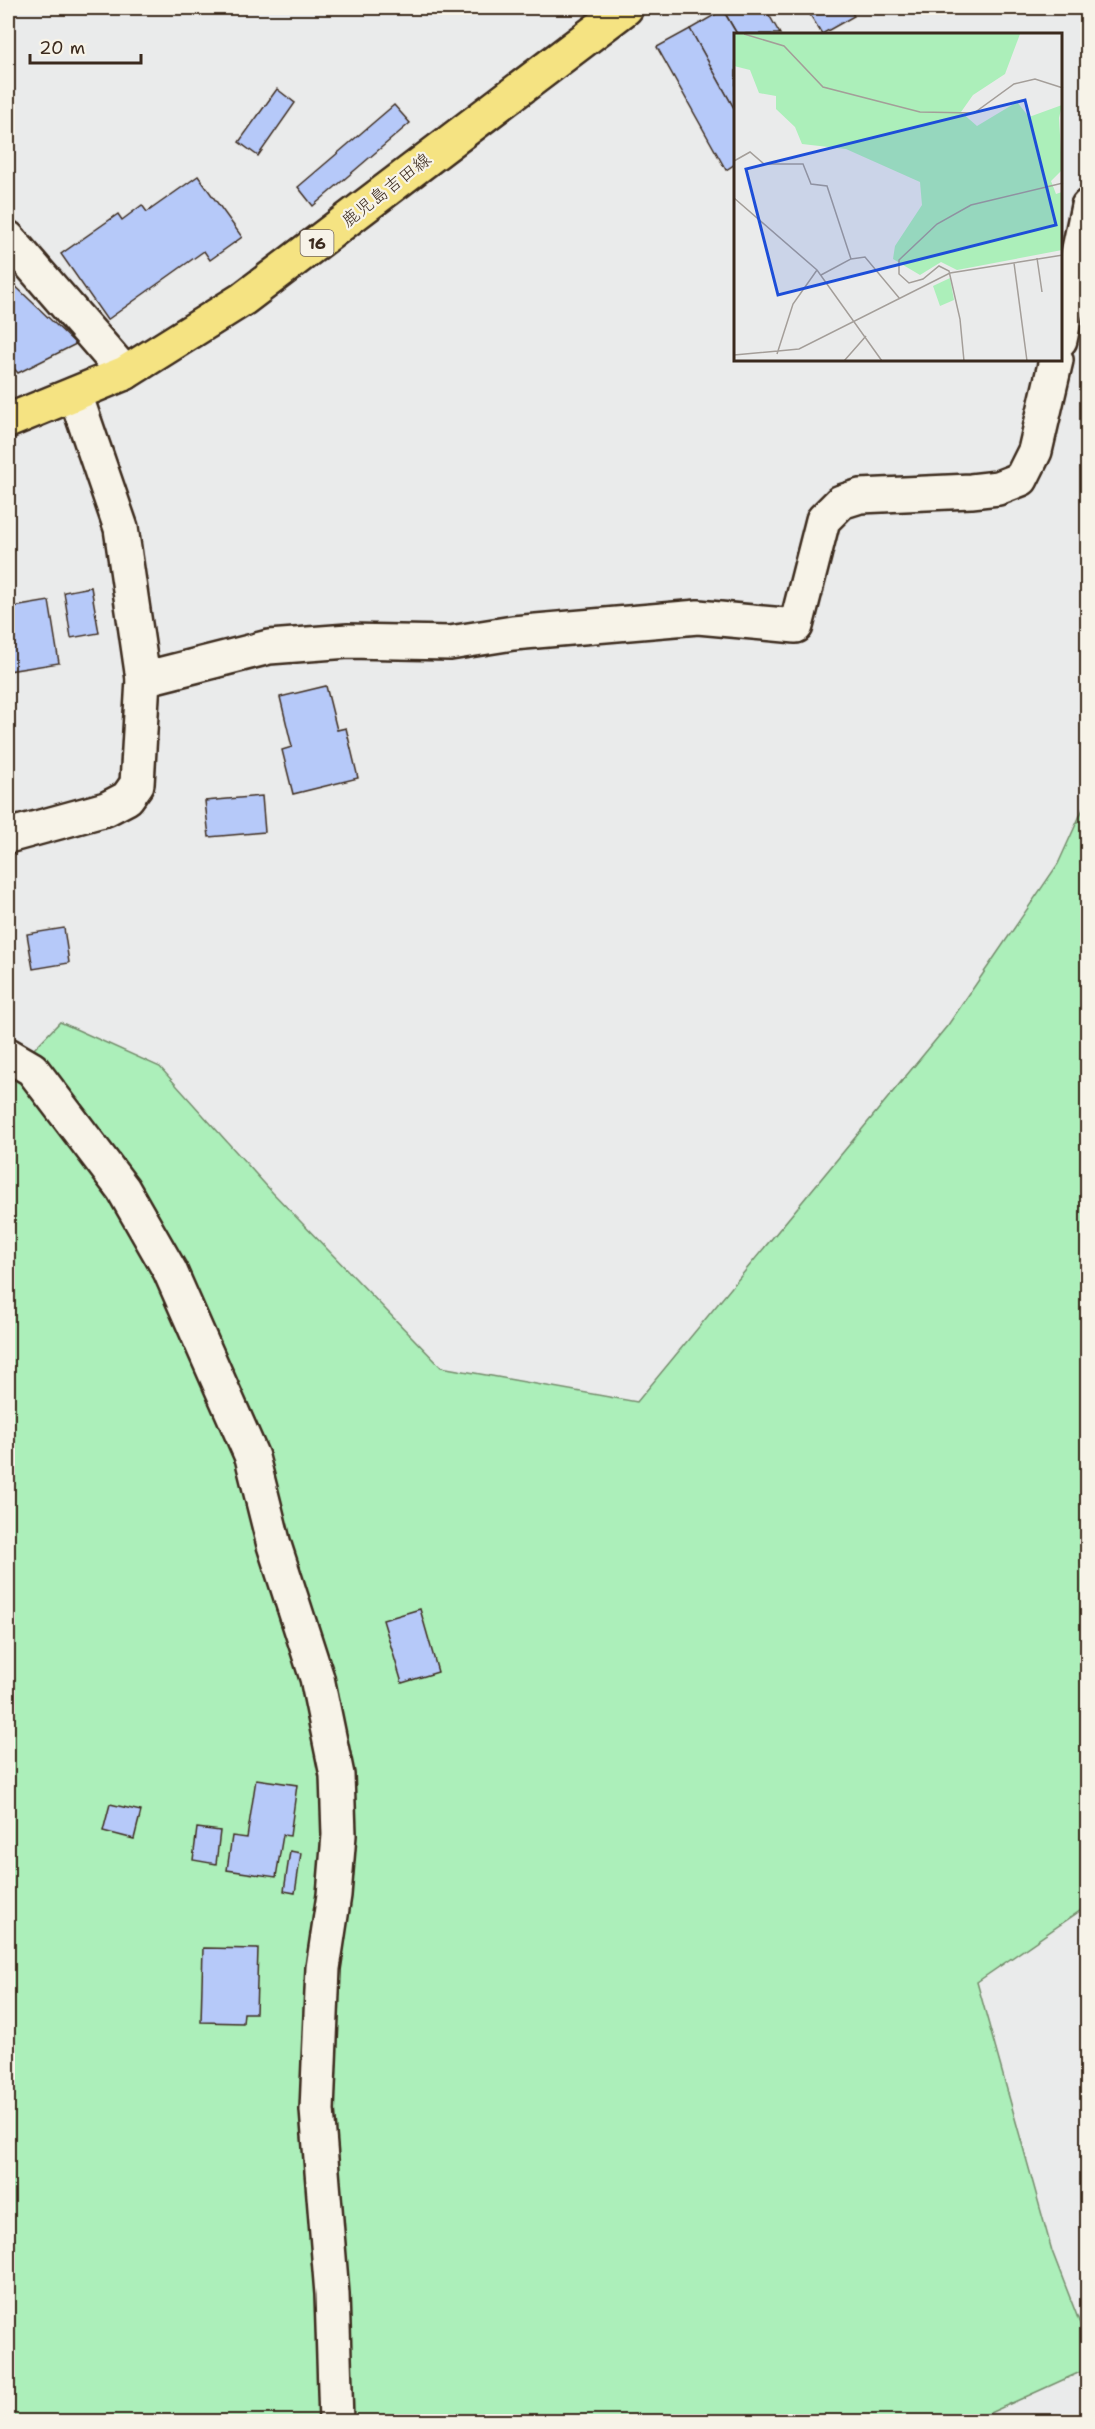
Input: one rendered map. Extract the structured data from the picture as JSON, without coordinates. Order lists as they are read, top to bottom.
{
  "streets": {
    "main road": ["鹿児島吉田線", "16"]
  },
  "scale_bar": "20 m"
}
